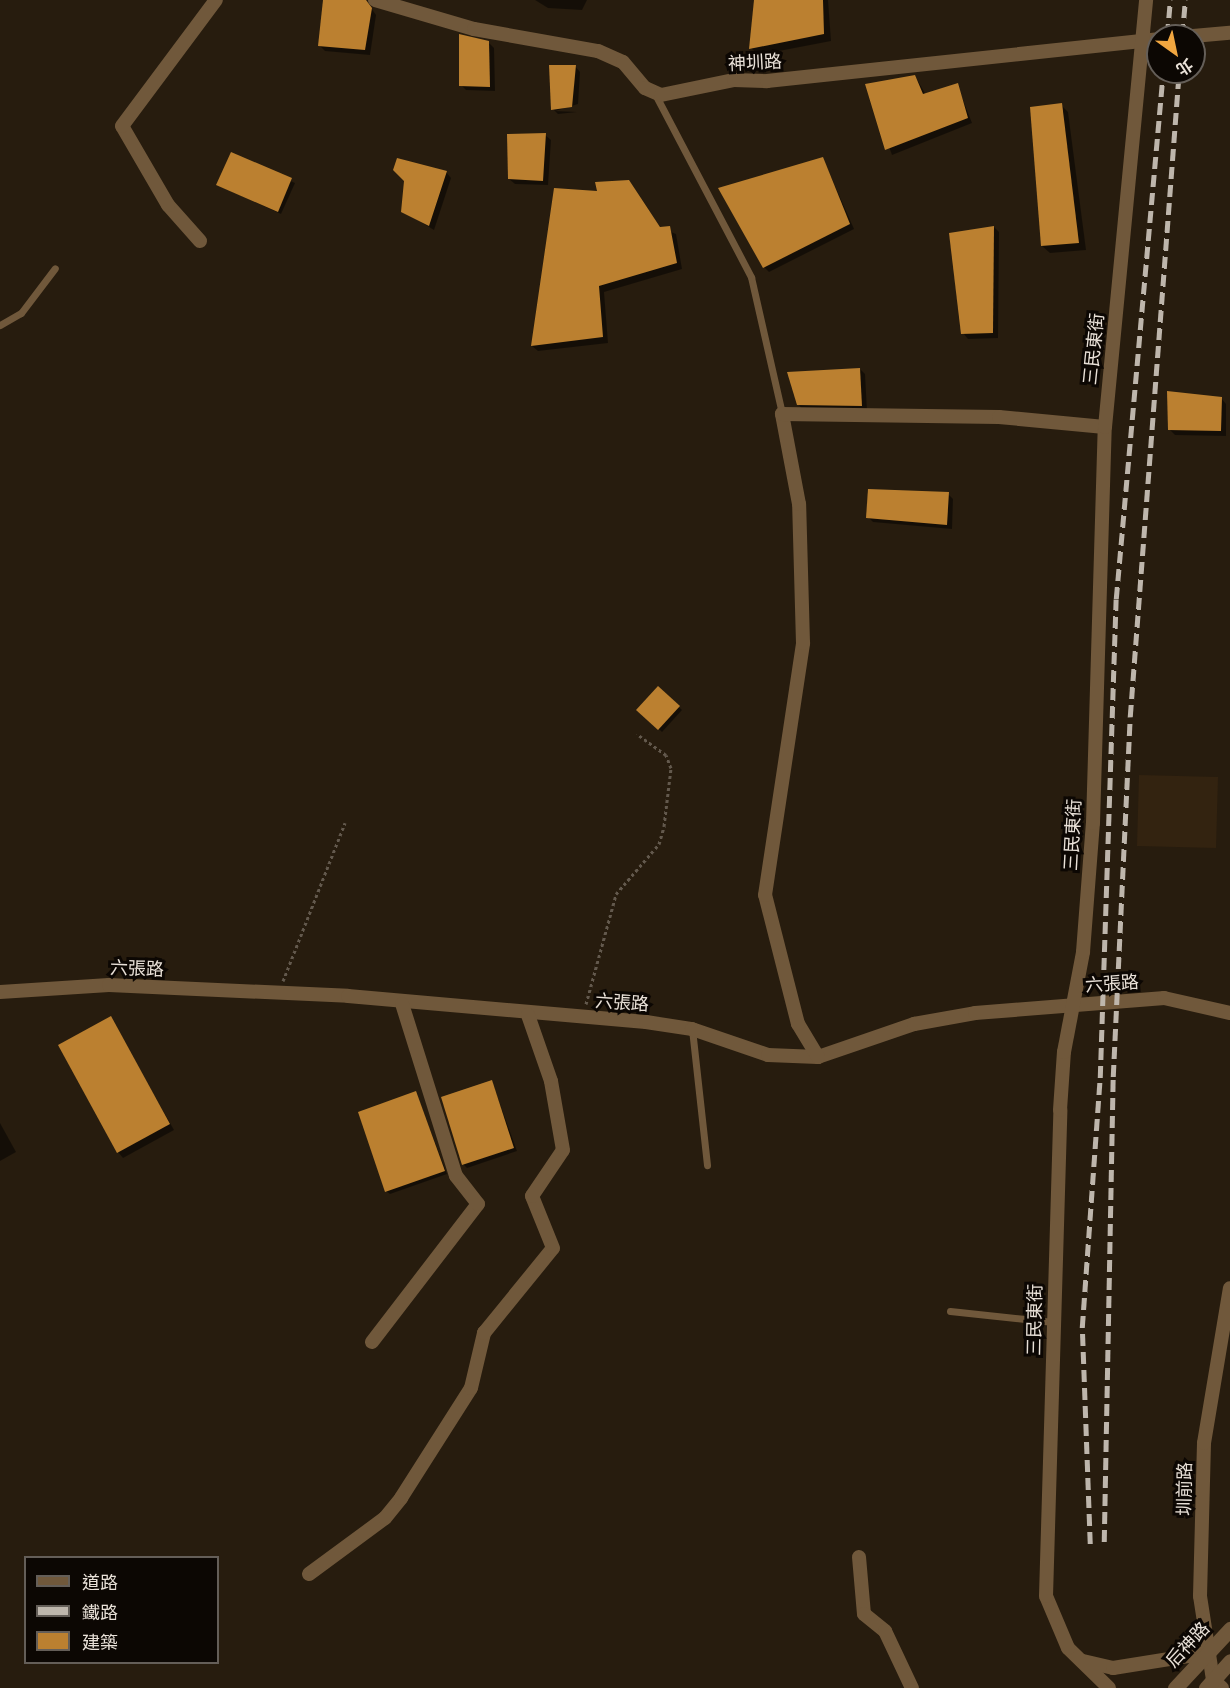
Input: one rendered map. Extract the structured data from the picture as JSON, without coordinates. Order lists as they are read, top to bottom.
{
  "streets": {
    "street": [
      "神圳路",
      "三民東街",
      "六張路",
      "圳前路",
      "后神路"
    ]
  },
  "crossings": [
    ["神圳路", "三民東街"],
    ["三民東街", "六張路"],
    ["圳前路", "后神路"]
  ],
  "legend": ["道路", "鐵路", "建築"],
  "north": "bottom right"
}
